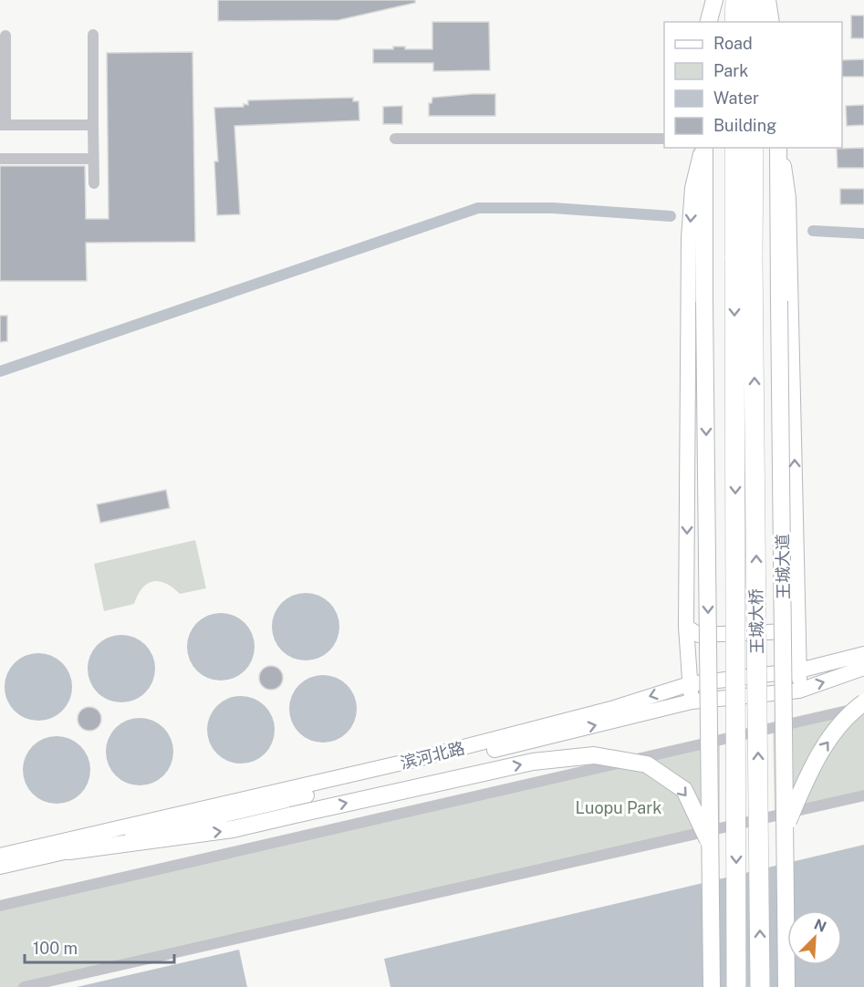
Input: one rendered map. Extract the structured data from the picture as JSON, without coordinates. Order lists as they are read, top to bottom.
{
  "streets": {
    "highway": ["王城大桥"],
    "main road": ["王城大道", "滨河北路"]
  },
  "parks": ["Luopu Park"],
  "legend": [
    "Road",
    "Park",
    "Water",
    "Building"
  ],
  "scale_bar": "100 m",
  "north": "top right"
}
